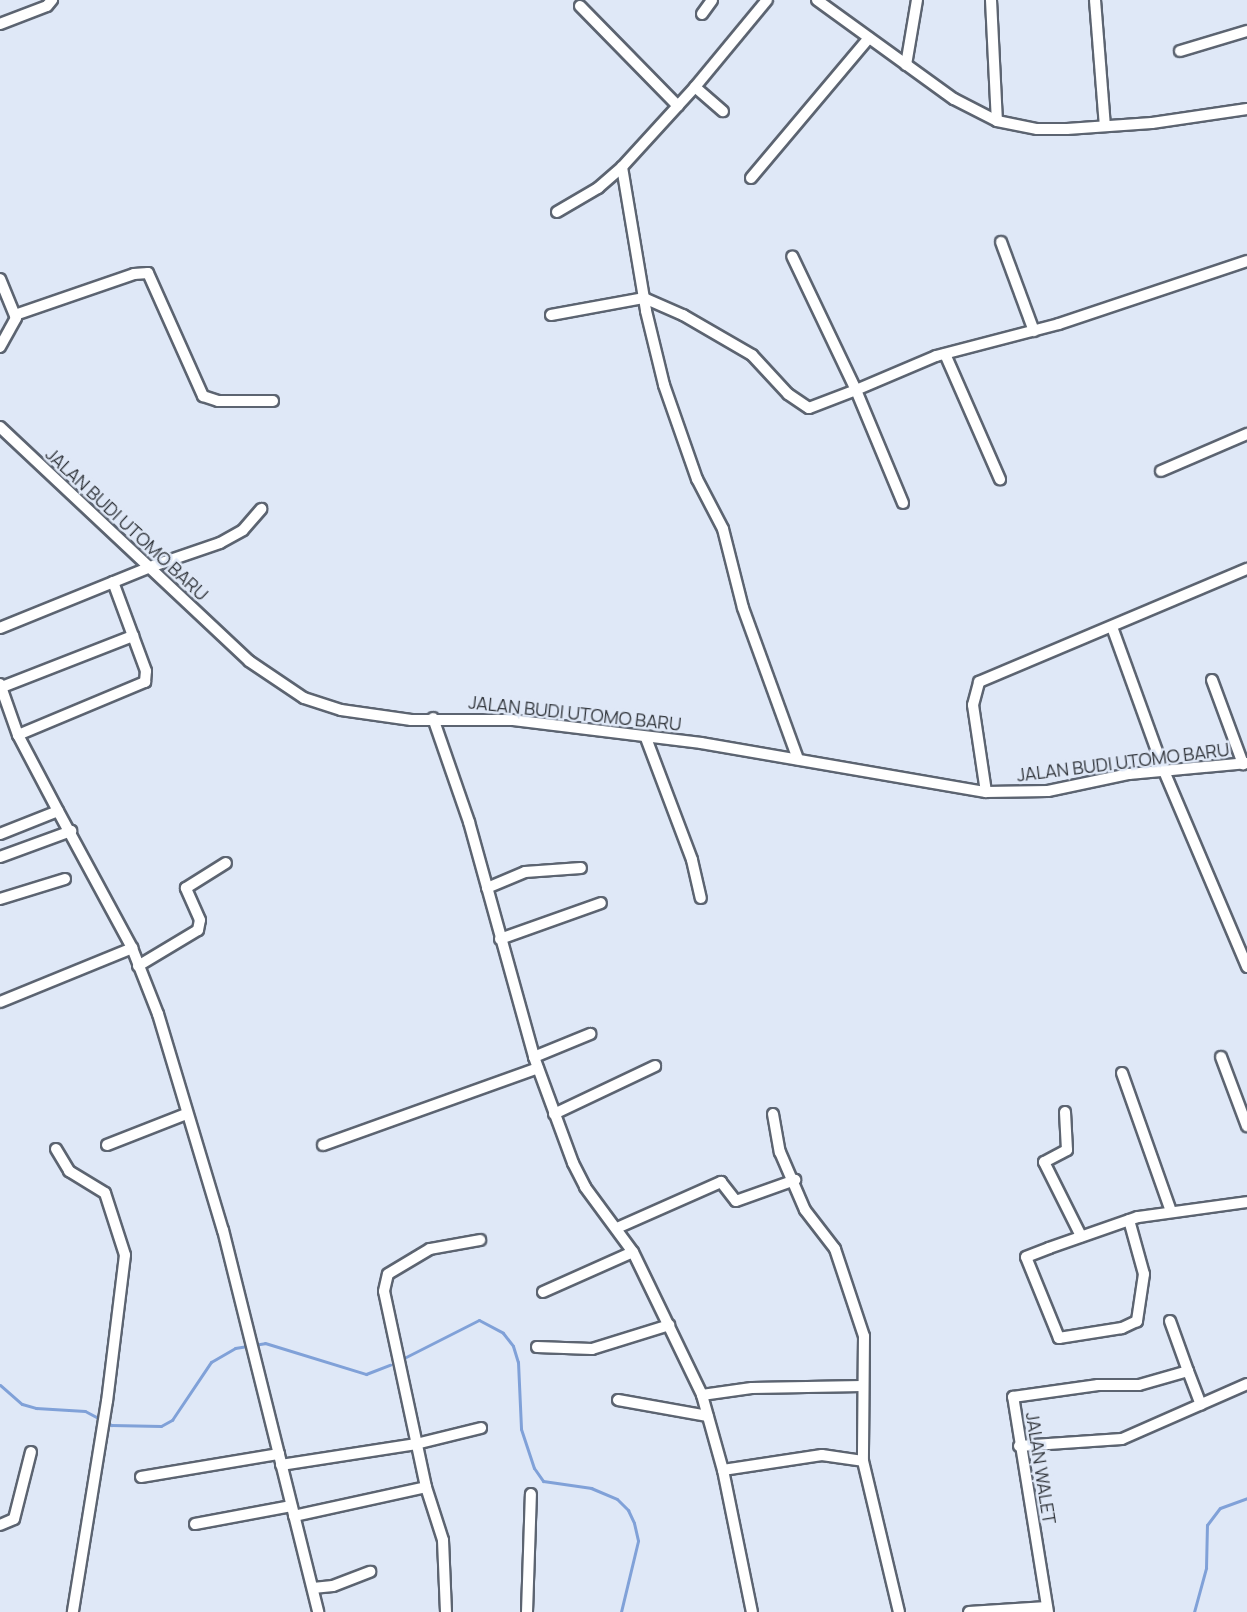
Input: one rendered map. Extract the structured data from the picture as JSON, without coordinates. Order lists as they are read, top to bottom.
{
  "streets": {
    "street": ["JALAN BUDI UTOMO BARU", "JALAN WALET"]
  }
}
